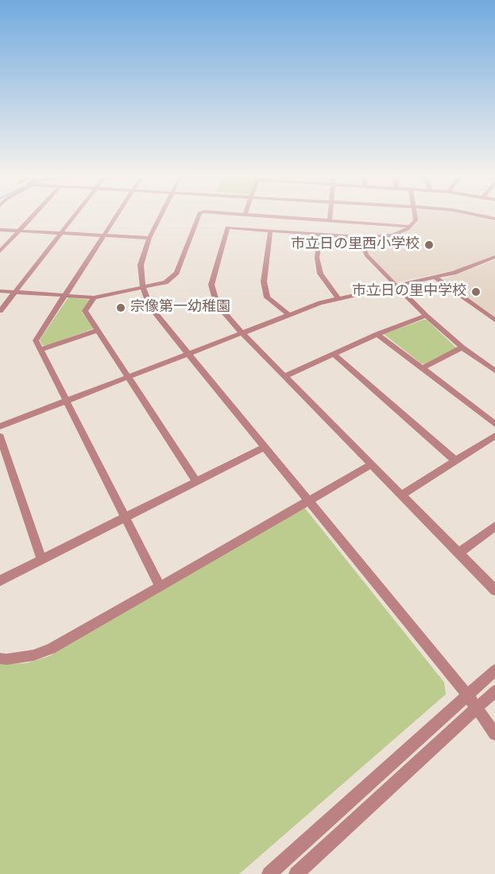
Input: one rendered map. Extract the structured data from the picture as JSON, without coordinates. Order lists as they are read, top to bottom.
{
  "places": ["市立日の里西小学校", "市立日の里中学校", "宗像第一幼稚園"]
}
